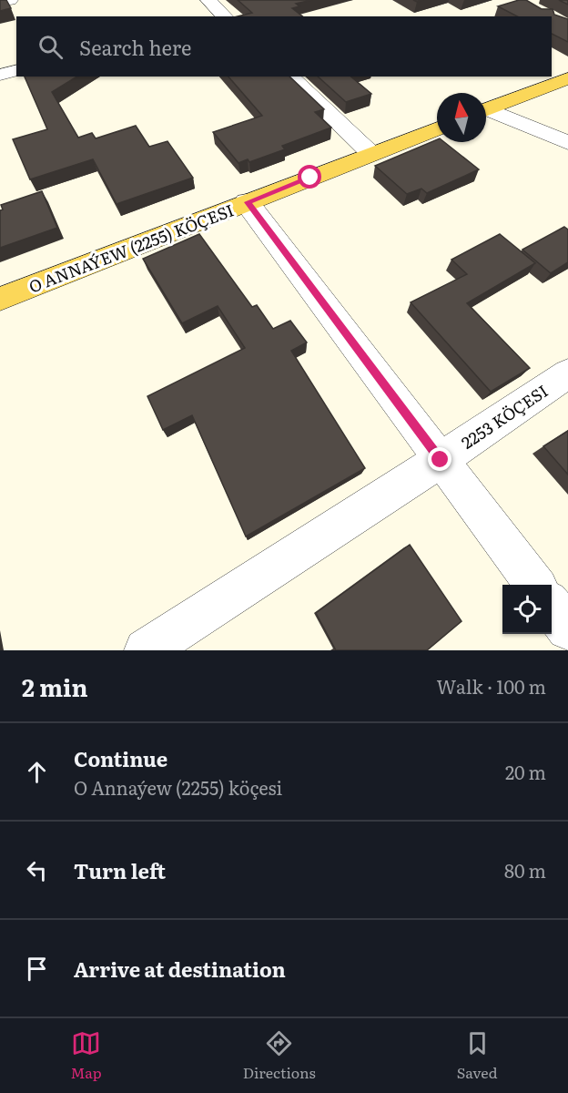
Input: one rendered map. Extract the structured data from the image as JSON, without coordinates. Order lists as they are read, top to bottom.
{
  "streets": {
    "main road": ["O ANNAÝEW (2255) KÖÇESI"],
    "street": ["2253 KÖÇESI"]
  },
  "north": "top",
  "page": {
    "search": "Search here",
    "heading": ["2 min", "Walk · 100 m"],
    "list": [
      ["Continue", "O Annaýew (2255) köçesi", "20 m"],
      ["Turn left", "80 m"],
      "Arrive at destination"
    ],
    "nav": ["Map", "Directions", "Saved"]
  }
}
